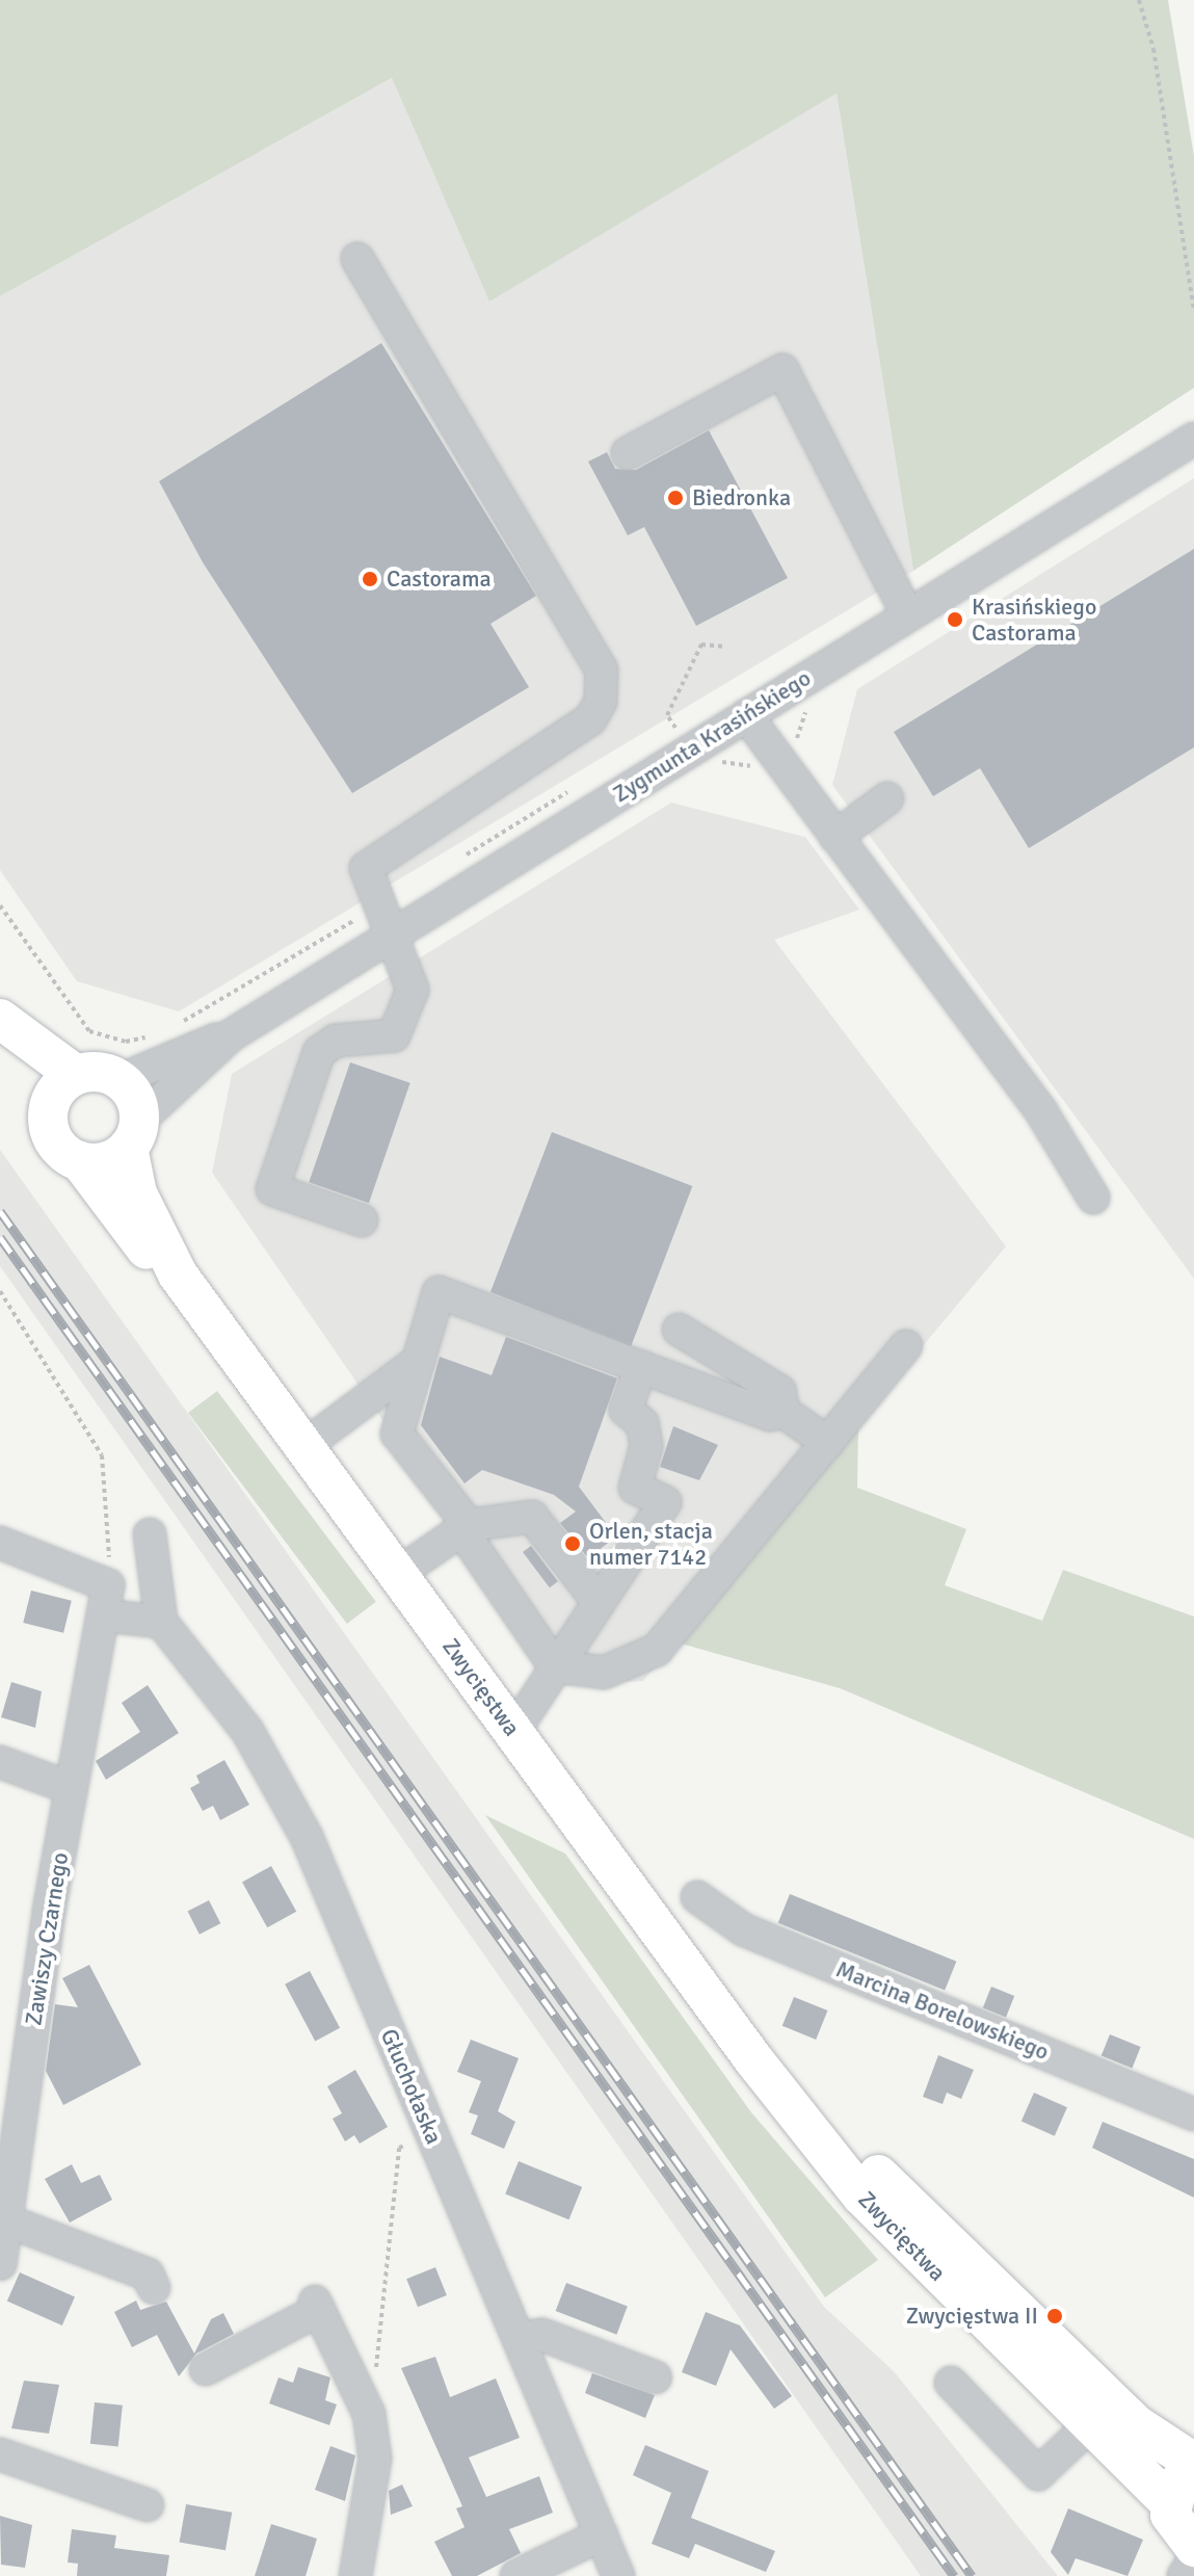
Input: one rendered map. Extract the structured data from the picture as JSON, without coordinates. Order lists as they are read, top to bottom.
{
  "streets": {
    "main road": ["Zwycięstwa"],
    "street": [
      "Zygmunta Krasińskiego",
      "Zawiszy Czarnego",
      "Marcina Borelowskiego",
      "Głuchołaska"
    ]
  },
  "crossings": [
    ["Zygmunta Krasińskiego", "Zwycięstwa"]
  ],
  "places": [
    "Biedronka",
    "Castorama",
    "Krasińskiego Castorama",
    "Orlen, stacja numer 7142",
    "Zwycięstwa II"
  ]
}
